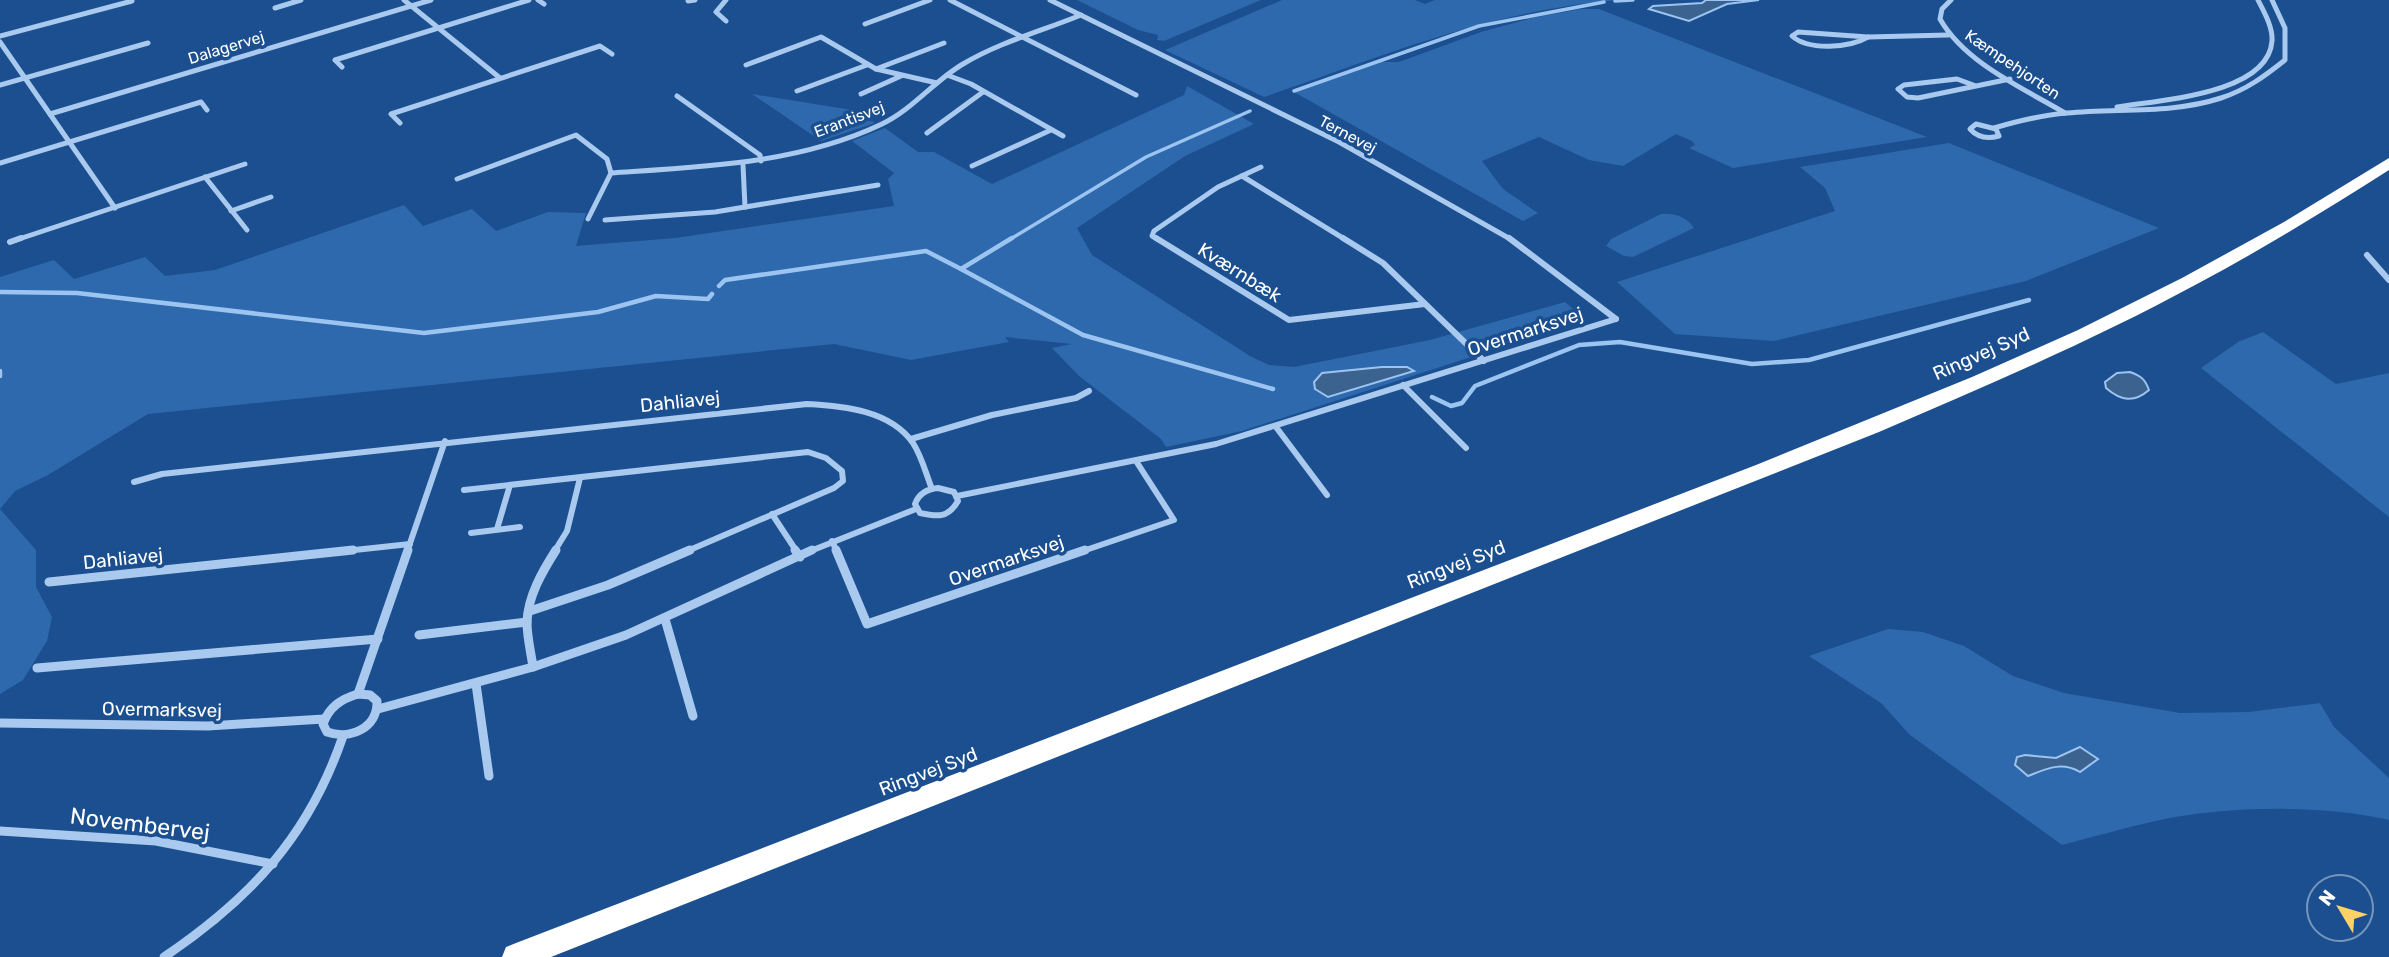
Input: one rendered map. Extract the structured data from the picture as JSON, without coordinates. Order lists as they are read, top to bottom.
{
  "streets": {
    "highway": ["Ringvej Syd"],
    "street": [
      "Dalagervej",
      "Kæmpehjorten",
      "Erantisvej",
      "Ternevej",
      "Kværnbæk",
      "Overmarksvej",
      "Dahliavej",
      "Novembervej"
    ]
  },
  "crossings": [
    ["Erantisvej", "Ternevej"],
    ["Ternevej", "Overmarksvej"]
  ],
  "north": "top left"
}
